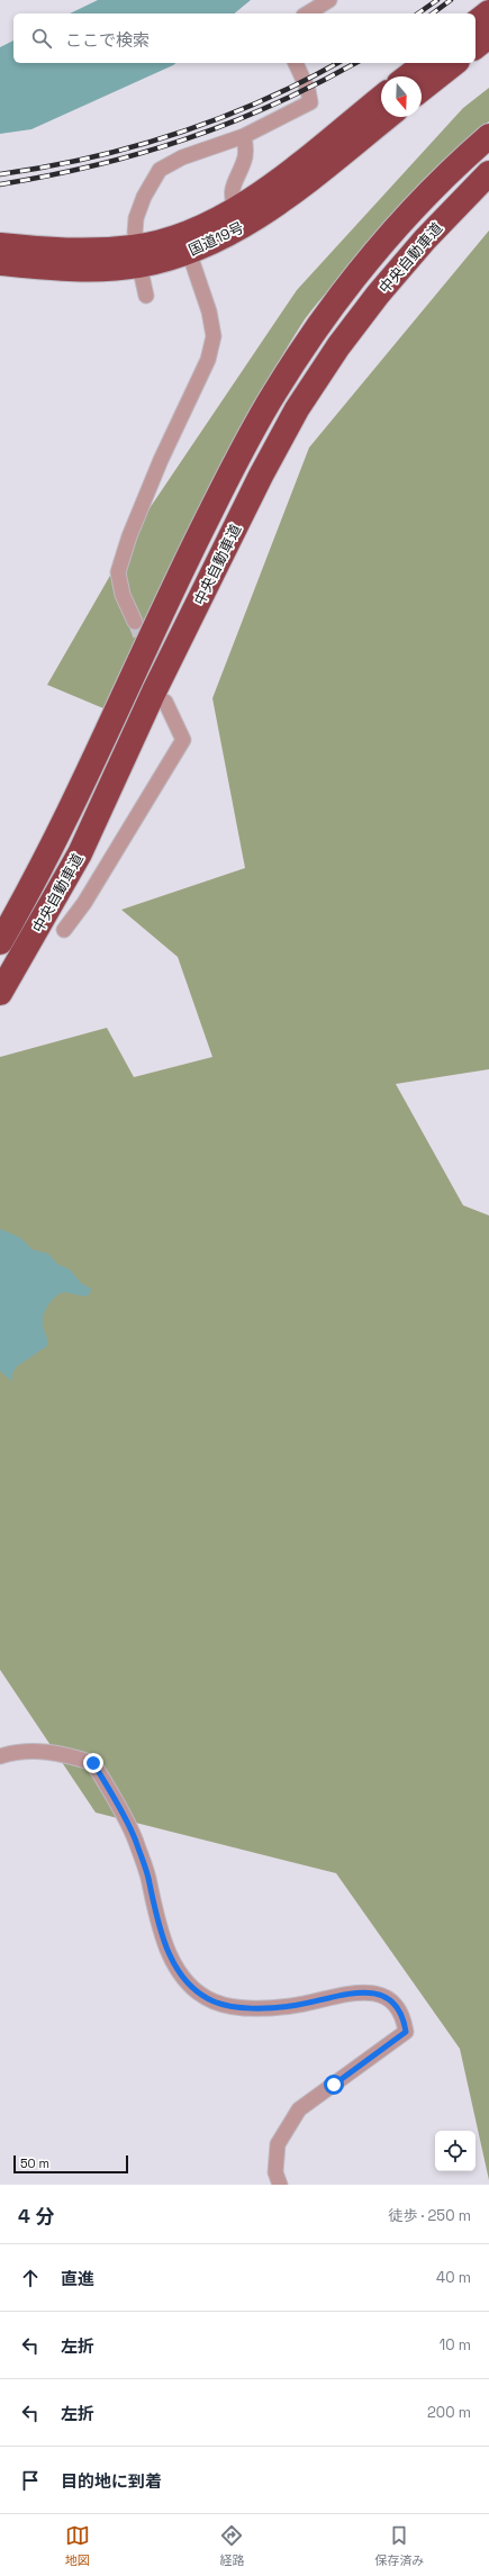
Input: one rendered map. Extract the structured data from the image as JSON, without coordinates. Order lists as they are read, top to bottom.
{
  "streets": {
    "highway": ["国道19号", "中央自動車道"]
  },
  "scale_bar": "50 m",
  "north": "bottom",
  "page": {
    "search": "ここで検索",
    "scale": "50 m",
    "heading": ["4 分", "徒歩 · 250 m"],
    "list": [
      ["直進", "40 m"],
      ["左折", "10 m"],
      ["左折", "200 m"],
      "目的地に到着"
    ],
    "nav": ["地図", "経路", "保存済み"]
  }
}
